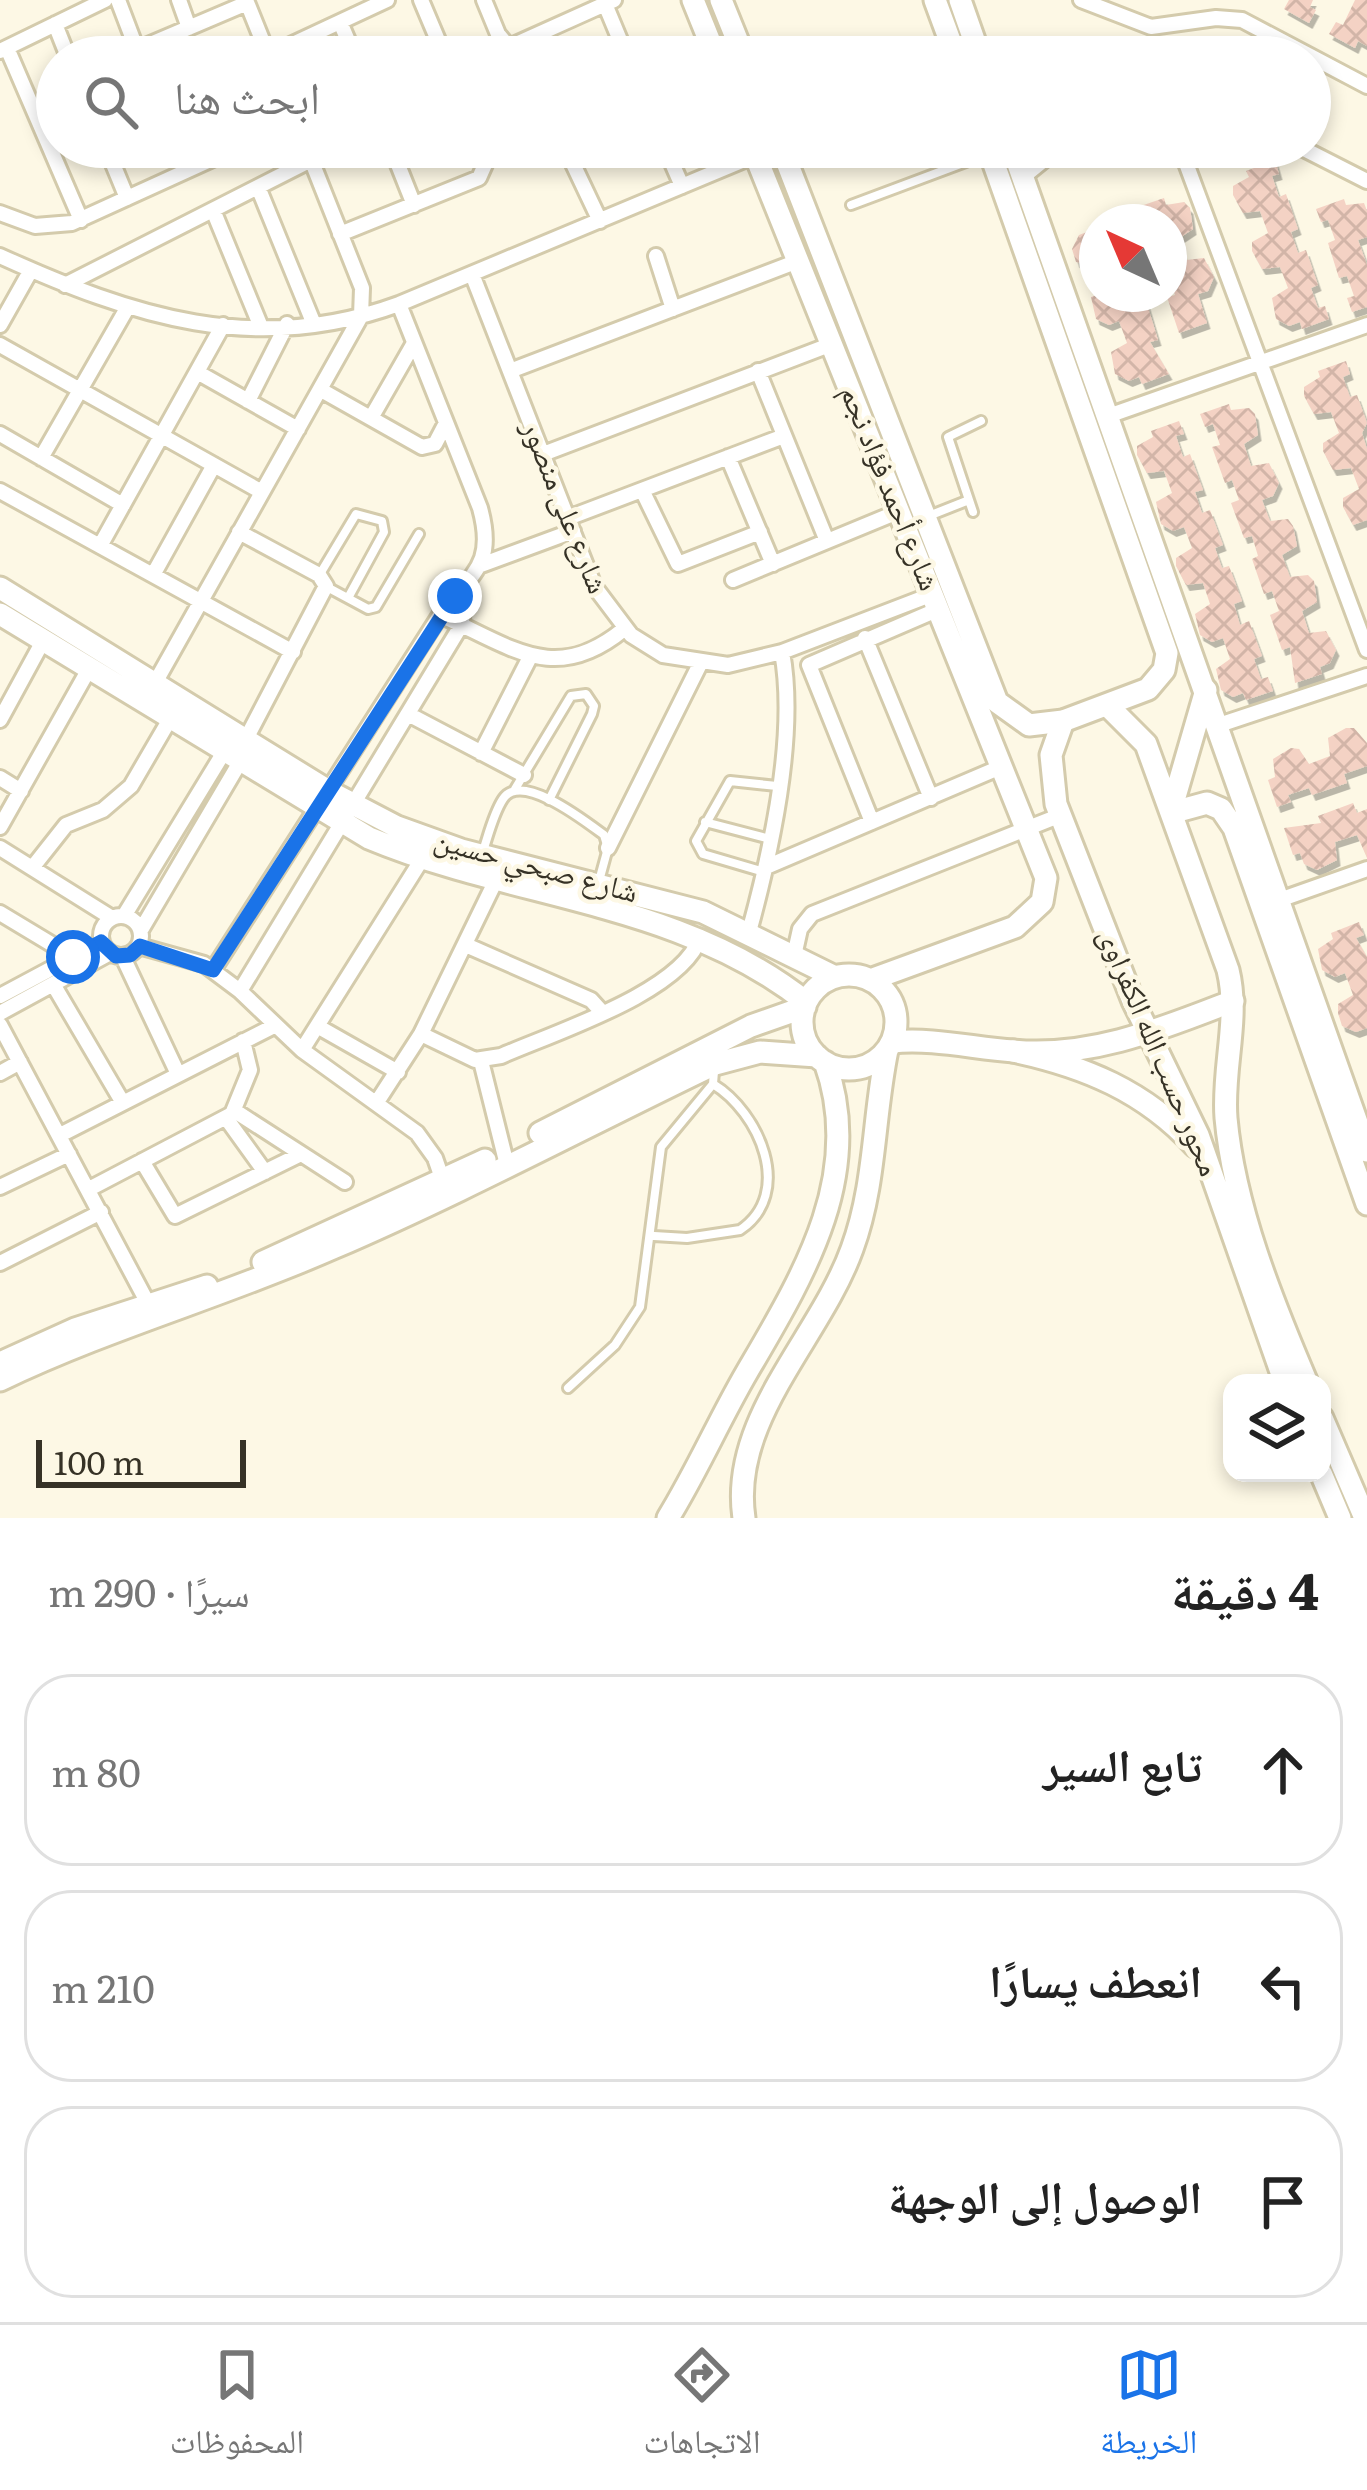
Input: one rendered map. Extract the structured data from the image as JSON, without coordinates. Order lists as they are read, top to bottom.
{
  "streets": {
    "street": [
      "شارع أحمد فؤاد نجم",
      "شارع على منصور",
      "شارع صبحي حسين",
      "محور حسب الله الكفراوى"
    ]
  },
  "crossings": [
    ["شارع أحمد فؤاد نجم", "شارع على منصور"],
    ["شارع أحمد فؤاد نجم", "شارع صبحي حسين"],
    ["شارع أحمد فؤاد نجم", "محور حسب الله الكفراوى"]
  ],
  "scale_bar": "100 m",
  "north": "top left",
  "page": {
    "search": "ابحث هنا",
    "scale": "100 m",
    "heading": ["4 دقيقة", "سيرًا · 290 m"],
    "list": [
      ["تابع السير", "80 m"],
      ["انعطف يسارًا", "210 m"],
      "الوصول إلى الوجهة"
    ],
    "nav": ["الخريطة", "الاتجاهات", "المحفوظات"]
  }
}
